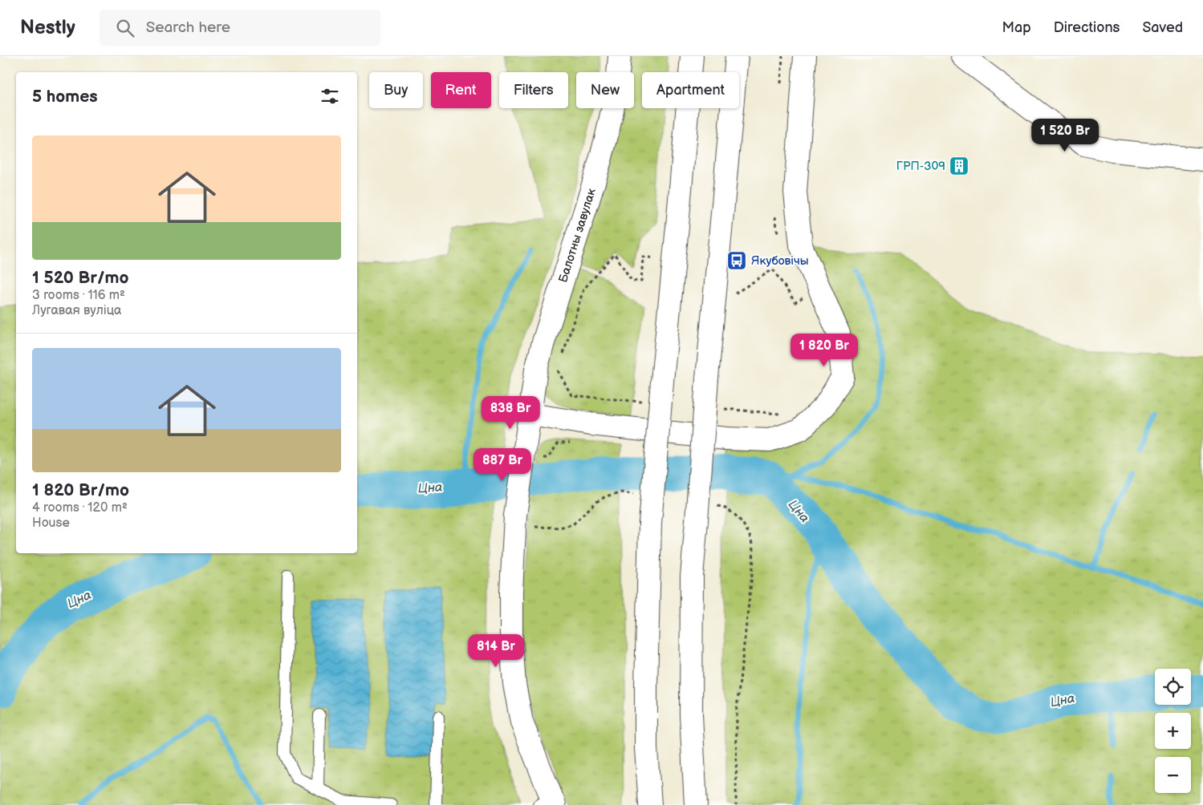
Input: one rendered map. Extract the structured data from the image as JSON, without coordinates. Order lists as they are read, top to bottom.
{
  "streets": {
    "main road": ["Балотны завулак"]
  },
  "water": ["Цна"],
  "places": {
    "building": ["ГРП-309"],
    "bus stop": ["Якубовічы"]
  },
  "page": {
    "header": "Nestly",
    "search": "Search here",
    "nav": ["Map", "Directions", "Saved"],
    "chip": [
      "Buy",
      "Rent",
      "Filters",
      "New",
      "Apartment"
    ],
    "heading": "5 homes",
    "price": [
      "1 520 Br",
      "1 820 Br",
      "838 Br",
      "887 Br",
      "814 Br"
    ],
    "list": [
      {
        "name": "1 520 Br/mo",
        "note": "3 rooms · 116 m² · Лугавая вуліца"
      },
      {
        "name": "1 820 Br/mo",
        "note": "4 rooms · 120 m² · House"
      }
    ],
    "map_buttons": ["+", "−"]
  }
}
